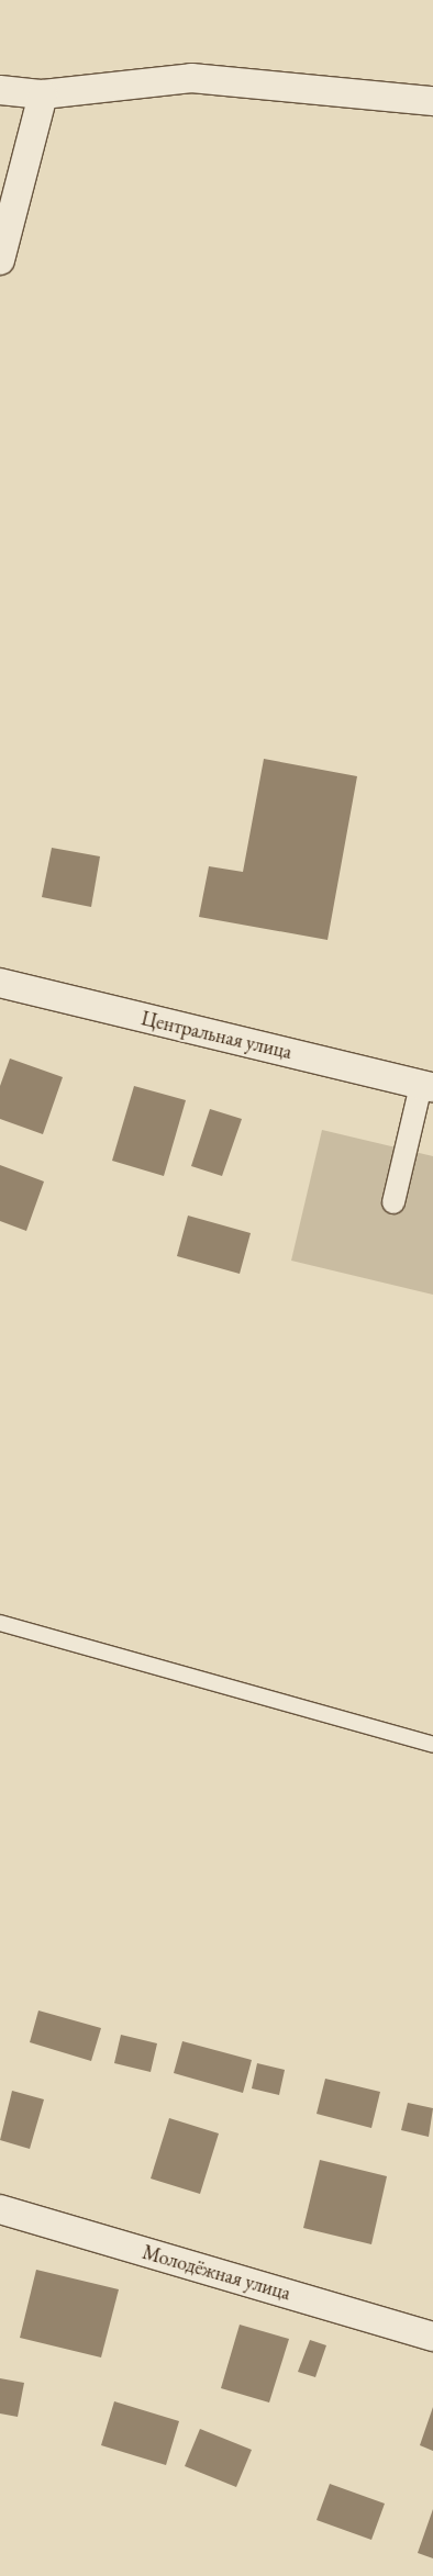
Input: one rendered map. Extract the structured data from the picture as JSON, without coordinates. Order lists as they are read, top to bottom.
{
  "streets": {
    "street": ["Центральная улица", "Молодёжная улица"]
  }
}
